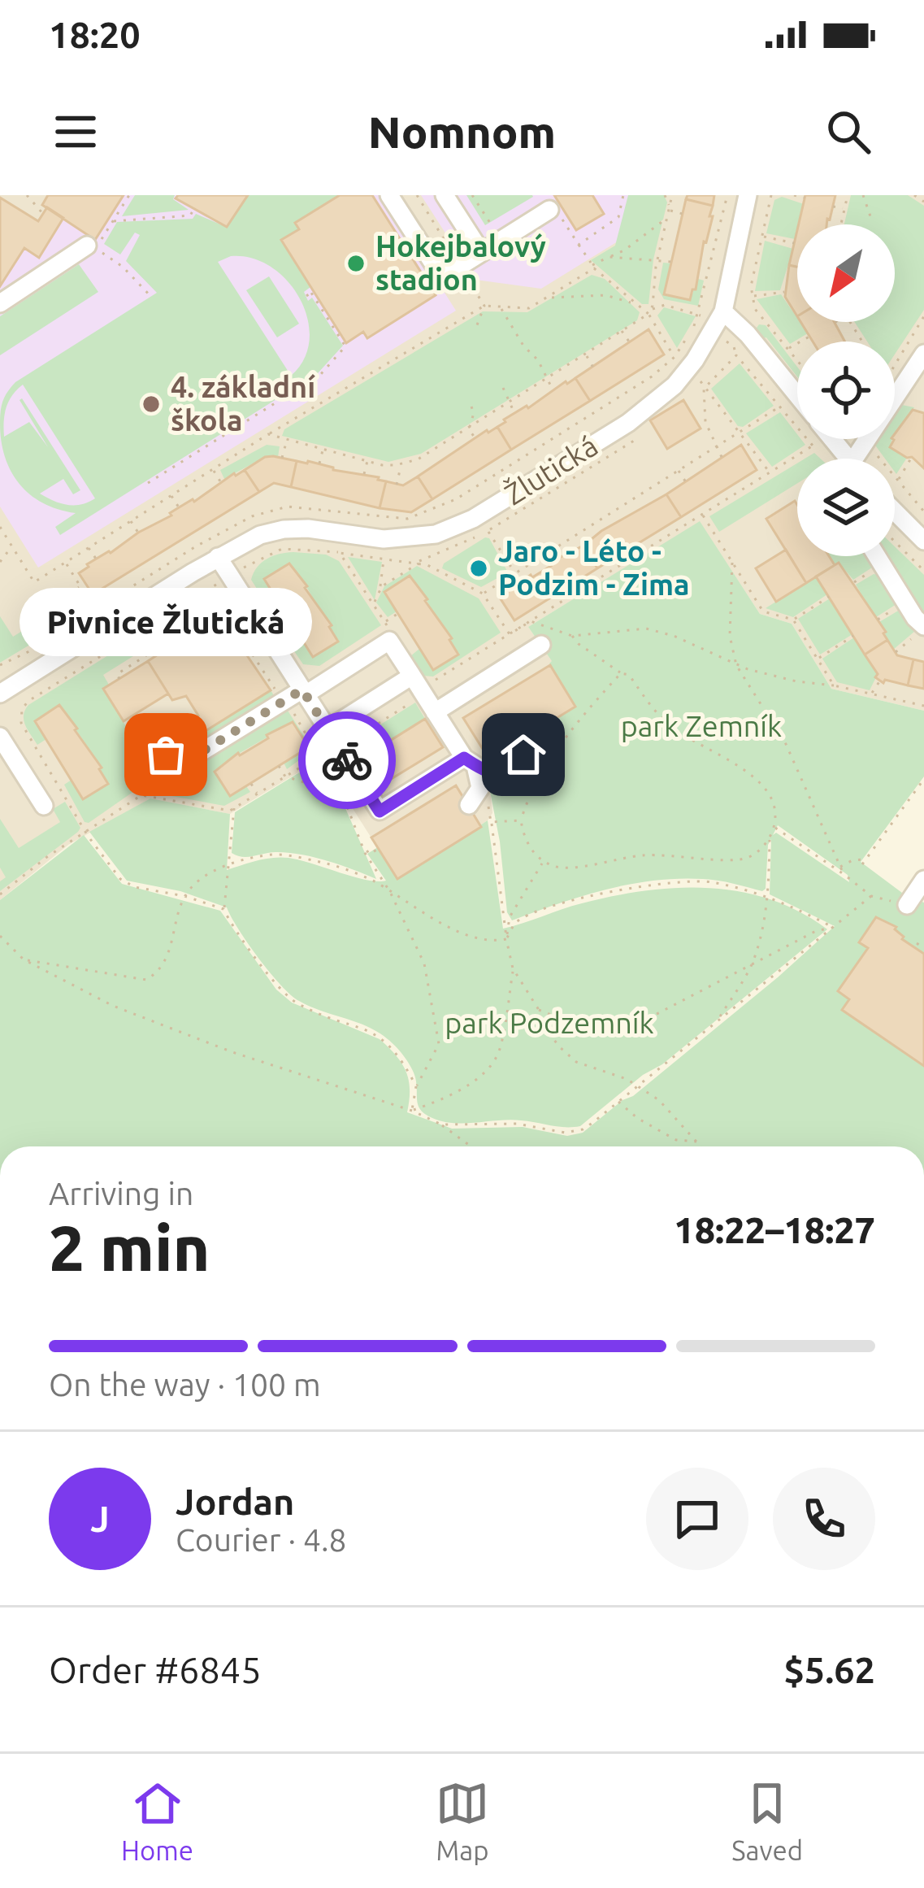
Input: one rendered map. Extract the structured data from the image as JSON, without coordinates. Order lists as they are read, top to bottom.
{
  "streets": {
    "street": ["Žlutická"]
  },
  "parks": ["park Zemník", "park Podzemník"],
  "places": [
    "Hokejbalový stadion",
    "4. základní škola",
    "Jaro - Léto - Podzim - Zima",
    "Pivnice Žlutická"
  ],
  "north": "bottom left",
  "page": {
    "status": "18:20",
    "header": "Nomnom",
    "bubble": "Pivnice Žlutická",
    "heading": ["2 min", "Arriving in", "18:22–18:27"],
    "panel": [
      "Jordan",
      "Courier · 4.8",
      "Order #6845",
      "$5.62"
    ],
    "bar": "On the way · 100 m",
    "round": "J",
    "tabs": ["Home", "Map", "Saved"]
  }
}
